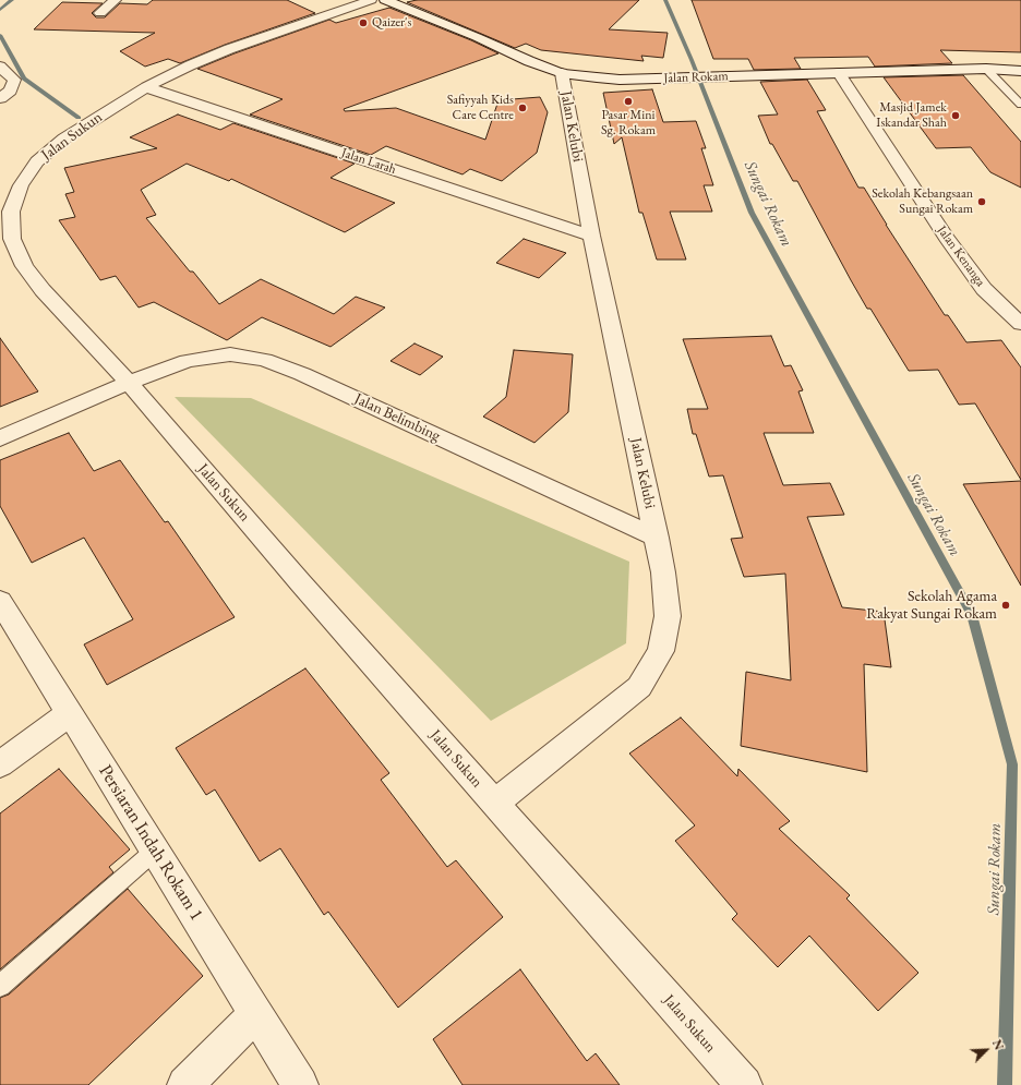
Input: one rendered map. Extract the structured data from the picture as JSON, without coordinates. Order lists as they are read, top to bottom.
{
  "streets": {
    "street": [
      "Jalan Rokam",
      "Jalan Kelubi",
      "Jalan Sukun",
      "Jalan Larah",
      "Jalan Kenanga",
      "Jalan Belimbing",
      "Persiaran Indah Rokam 1"
    ]
  },
  "crossings": [
    ["Jalan Rokam", "Jalan Kelubi"],
    ["Jalan Rokam", "Jalan Kenanga"],
    ["Jalan Kelubi", "Jalan Sukun"],
    ["Jalan Kelubi", "Jalan Larah"],
    ["Jalan Kelubi", "Jalan Belimbing"],
    ["Jalan Sukun", "Jalan Larah"],
    ["Jalan Sukun", "Jalan Belimbing"]
  ],
  "water": ["Sungai Rokam"],
  "places": [
    "Qaizer's",
    "Pasar Mini Sg. Rokam",
    "Safiyyah Kids Care Centre",
    "Masjid Jamek Iskandar Shah",
    "Sekolah Kebangsaan Sungai Rokam",
    "Sekolah Agama Rakyat Sungai Rokam"
  ],
  "north": "top right"
}
